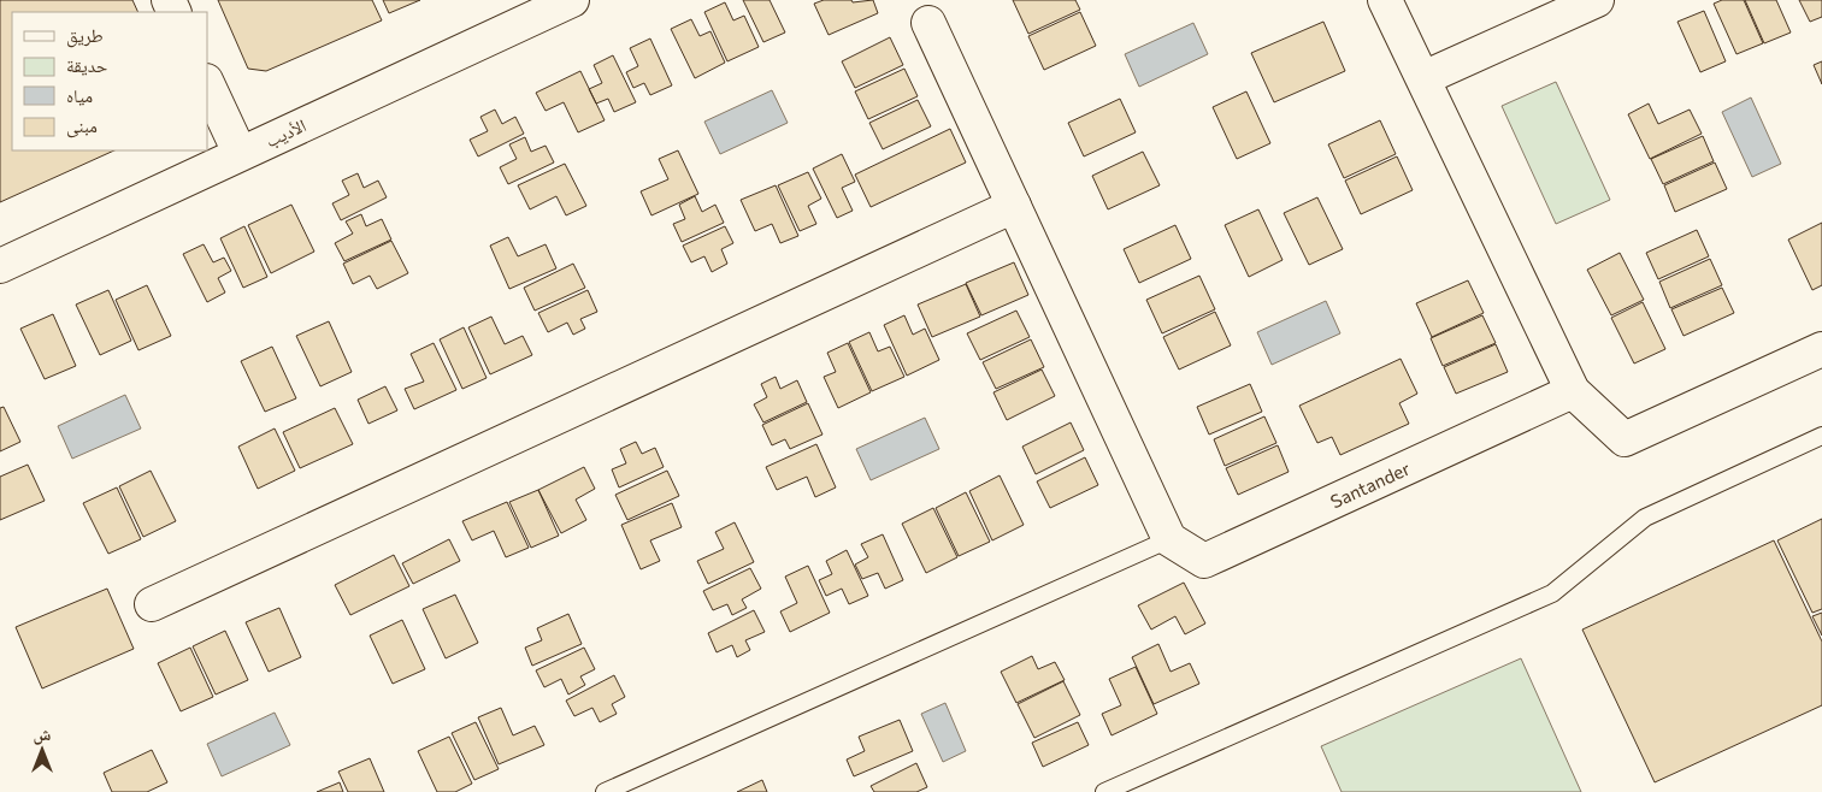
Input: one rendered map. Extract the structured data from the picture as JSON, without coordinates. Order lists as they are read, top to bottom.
{
  "streets": {
    "street": ["الأديب", "Santander"]
  },
  "legend": [
    "طريق",
    "حديقة",
    "مياه",
    "مبنى"
  ],
  "north": "top"
}
